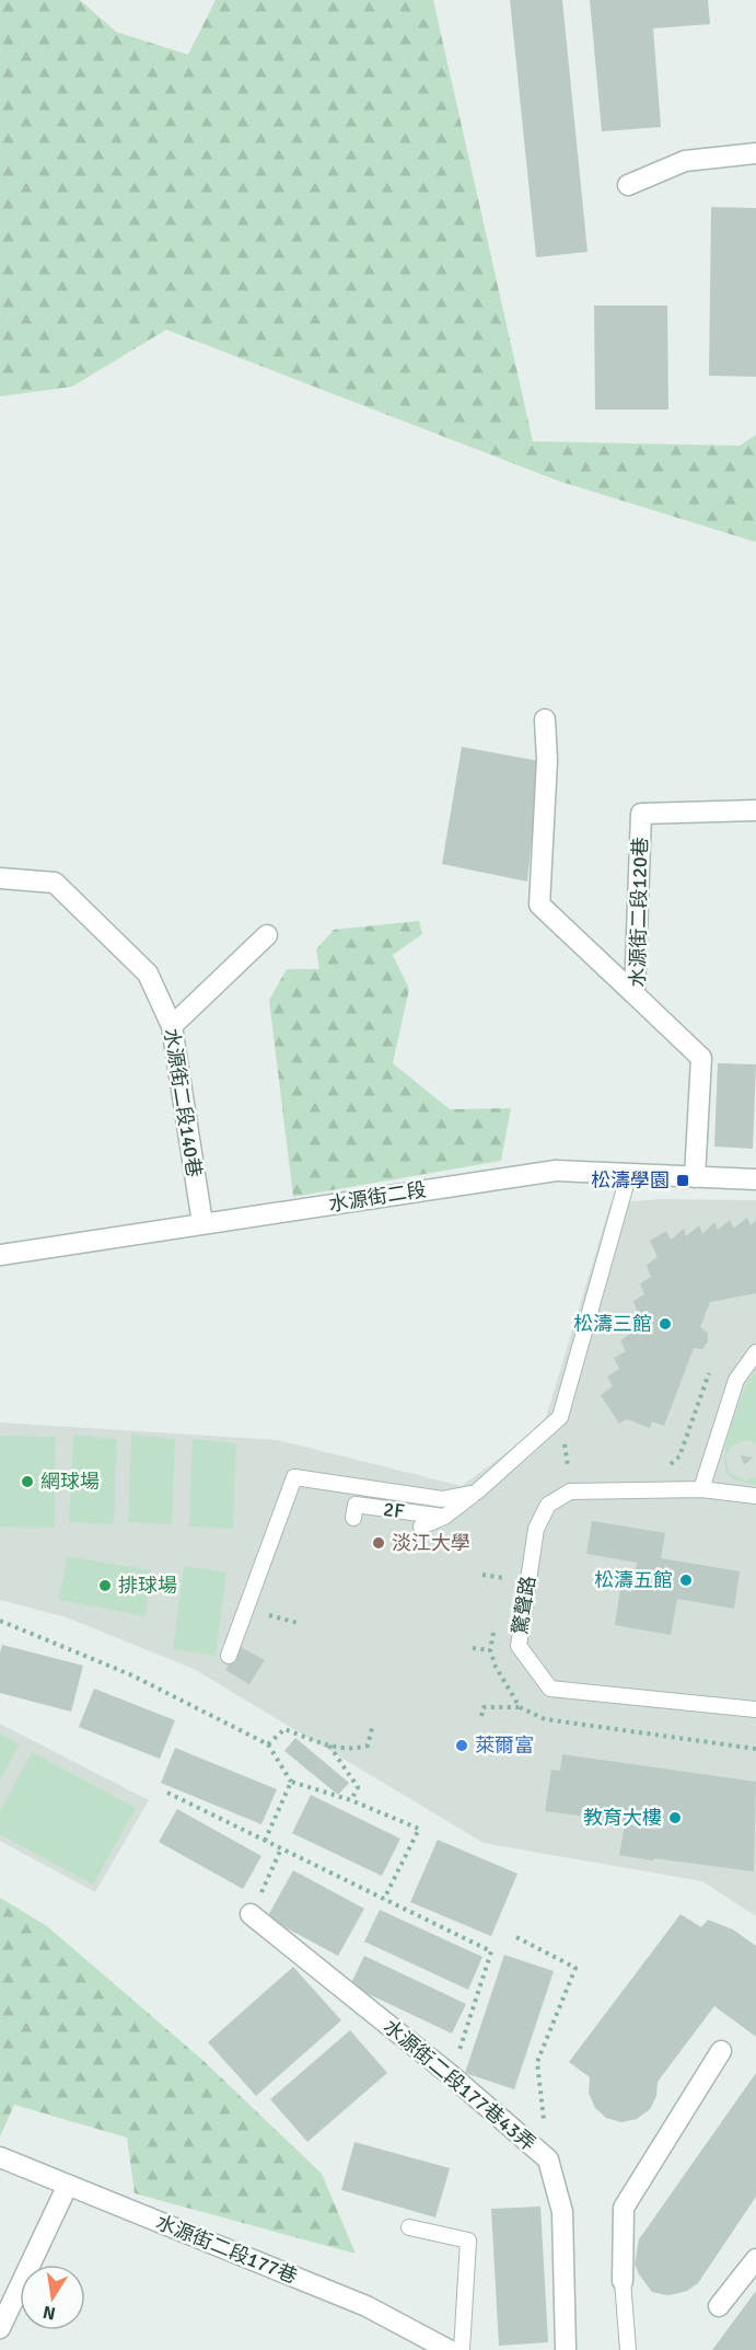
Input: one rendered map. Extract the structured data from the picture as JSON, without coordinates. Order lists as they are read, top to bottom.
{
  "streets": {
    "street": [
      "水源街二段120巷",
      "水源街二段140巷",
      "水源街二段",
      "水源街二段177巷43弄",
      "水源街二段177巷"
    ],
    "lane": ["2F", "驚聲路"]
  },
  "crossings": [
    ["水源街二段120巷", "水源街二段"],
    ["水源街二段140巷", "水源街二段"]
  ],
  "places": {
    "transit": ["松濤學園"],
    "other": [
      "松濤三館",
      "網球場",
      "淡江大學",
      "松濤五館",
      "排球場",
      "萊爾富",
      "教育大樓"
    ]
  },
  "north": "bottom"
}
